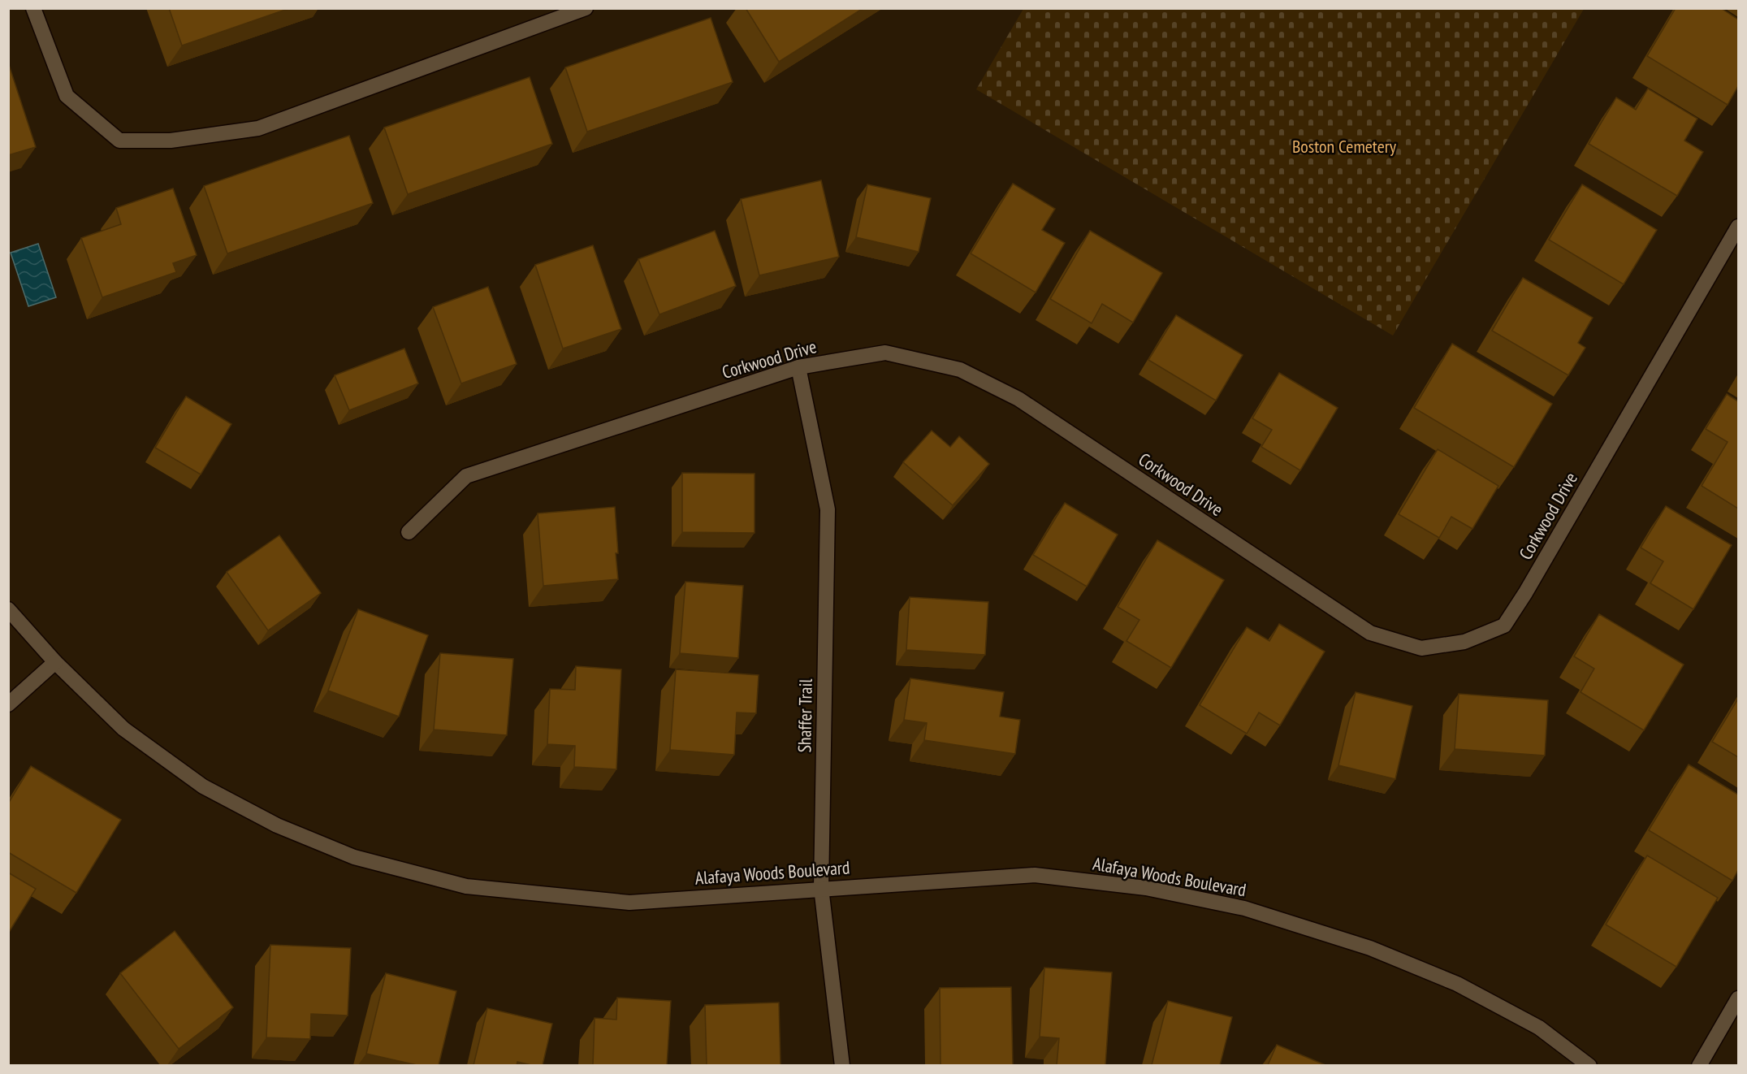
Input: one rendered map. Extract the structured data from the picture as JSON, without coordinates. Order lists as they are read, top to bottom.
{
  "streets": {
    "street": ["Corkwood Drive", "Shaffer Trail", "Alafaya Woods Boulevard"]
  },
  "crossings": [
    ["Corkwood Drive", "Shaffer Trail"],
    ["Shaffer Trail", "Alafaya Woods Boulevard"]
  ],
  "parks": ["Boston Cemetery"]
}
